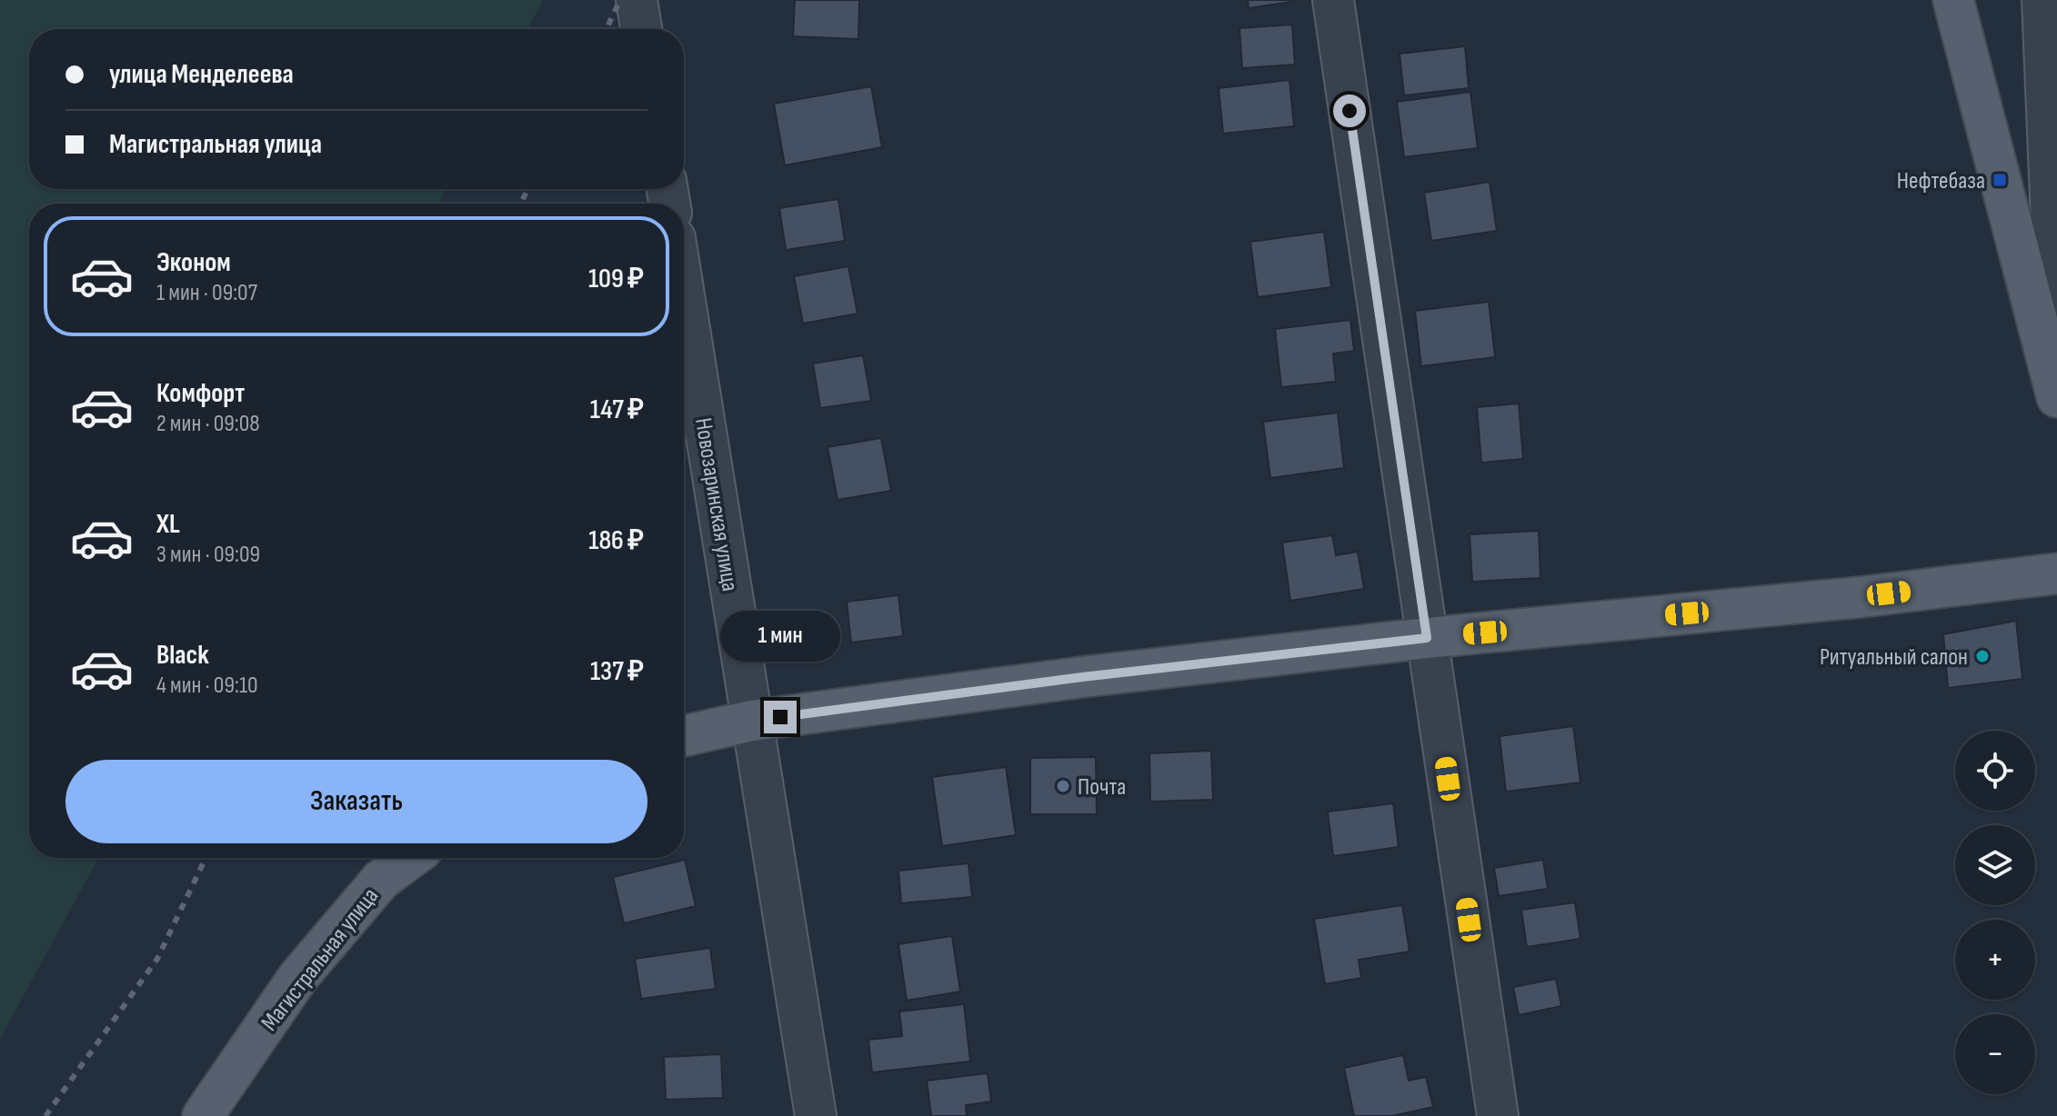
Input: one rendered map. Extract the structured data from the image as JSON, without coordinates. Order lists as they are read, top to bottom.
{
  "streets": {
    "main road": ["Магистральная улица"],
    "street": ["Новозаринская улица"]
  },
  "places": {
    "transit": ["Нефтебаза"],
    "other": ["Ритуальный салон", "Почта"]
  },
  "page": {
    "banner": ["улица Менделеева", "Магистральная улица"],
    "list": [
      {
        "name": "Эконом",
        "note": "1 мин · 09:07",
        "value": "109 ₽"
      },
      {
        "name": "Комфорт",
        "note": "2 мин · 09:08",
        "value": "147 ₽"
      },
      {
        "name": "XL",
        "note": "3 мин · 09:09",
        "value": "186 ₽"
      },
      {
        "name": "Black",
        "note": "4 мин · 09:10",
        "value": "137 ₽"
      }
    ],
    "bubble": "1 мин",
    "map_buttons": ["+", "−"],
    "buttons": "Заказать"
  }
}
